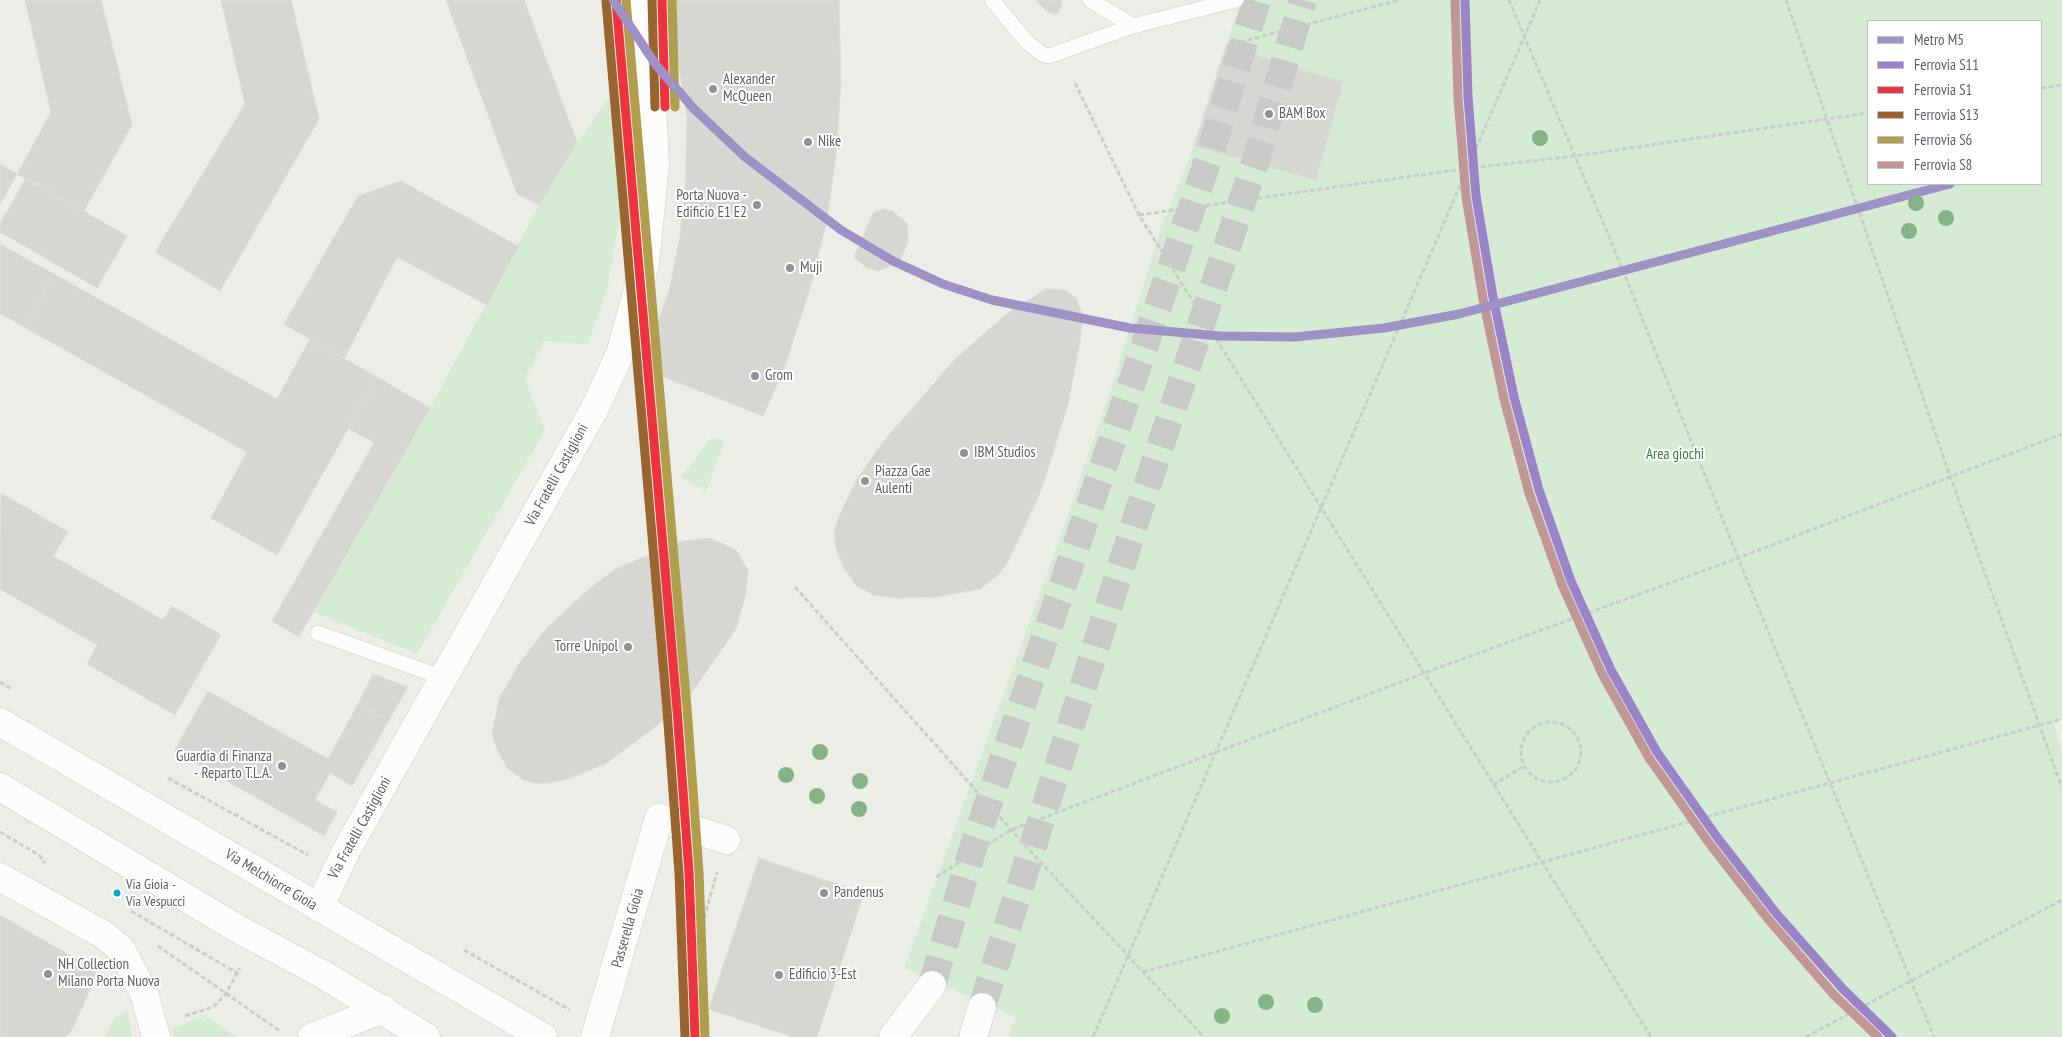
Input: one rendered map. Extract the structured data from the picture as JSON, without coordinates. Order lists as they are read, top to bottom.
{
  "streets": {
    "street": ["Via Fratelli Castiglioni", "Via Melchiorre Gioia", "Passerella Gioia"]
  },
  "crossings": [
    ["Via Fratelli Castiglioni", "Via Melchiorre Gioia"]
  ],
  "parks": ["Area giochi"],
  "places": [
    "Alexander McQueen",
    "BAM Box",
    "Nike",
    "Porta Nuova - Edificio E1 E2",
    "Muji",
    "Grom",
    "IBM Studios",
    "Piazza Gae Aulenti",
    "Torre Unipol",
    "Guardia di Finanza - Reparto T.L.A.",
    "Via Gioia - Via Vespucci",
    "Pandenus",
    "NH Collection Milano Porta Nuova",
    "Edificio 3-Est"
  ],
  "lines": [
    "metro line M5",
    "rail line S11",
    "rail line S1",
    "rail line S13",
    "rail line S6",
    "rail line S8"
  ],
  "legend": [
    "Metro M5",
    "Ferrovia S11",
    "Ferrovia S1",
    "Ferrovia S13",
    "Ferrovia S6",
    "Ferrovia S8"
  ]
}
